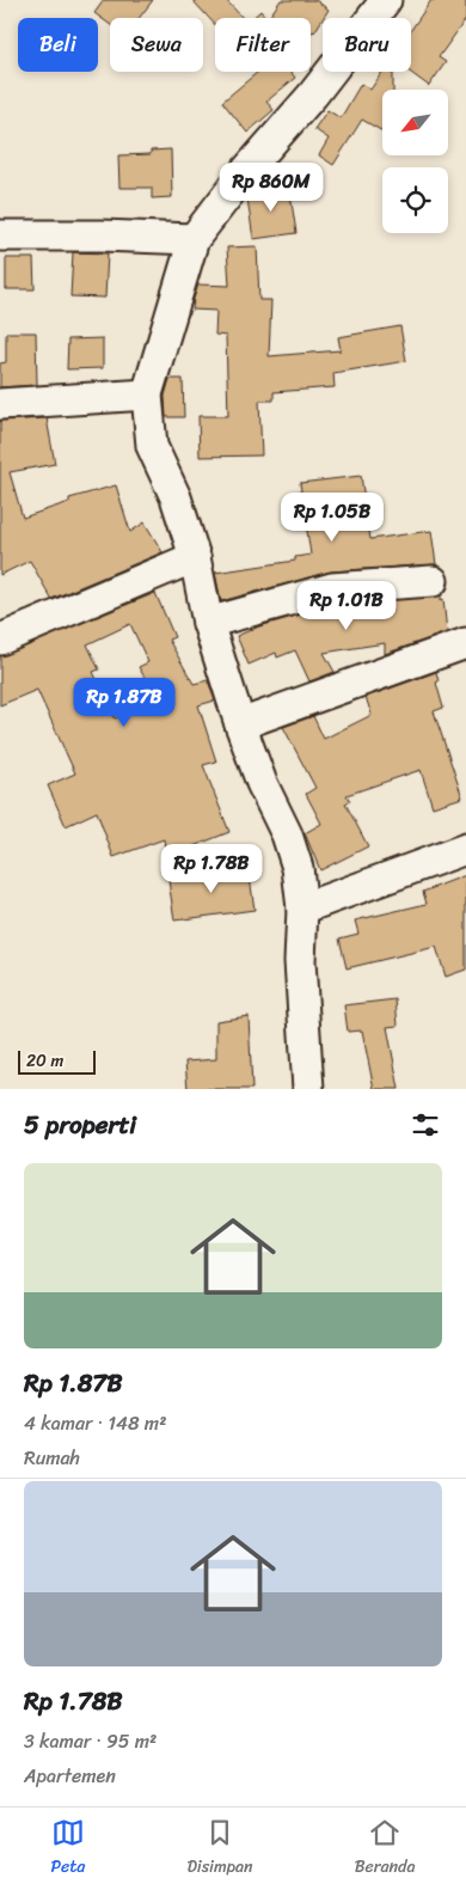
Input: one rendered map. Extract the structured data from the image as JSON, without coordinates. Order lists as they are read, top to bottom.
{
  "scale_bar": "20 m",
  "north": "bottom left",
  "page": {
    "chip": [
      "Beli",
      "Sewa",
      "Filter",
      "Baru"
    ],
    "price": [
      "Rp 860M",
      "Rp 1.05B",
      "Rp 1.01B",
      "Rp 1.87B",
      "Rp 1.78B"
    ],
    "scale": "20 m",
    "heading": "5 properti",
    "list": [
      {
        "name": "Rp 1.87B",
        "note": "4 kamar · 148 m² · Rumah"
      },
      {
        "name": "Rp 1.78B",
        "note": "3 kamar · 95 m² · Apartemen"
      }
    ],
    "tabs": ["Peta", "Disimpan", "Beranda"]
  }
}
